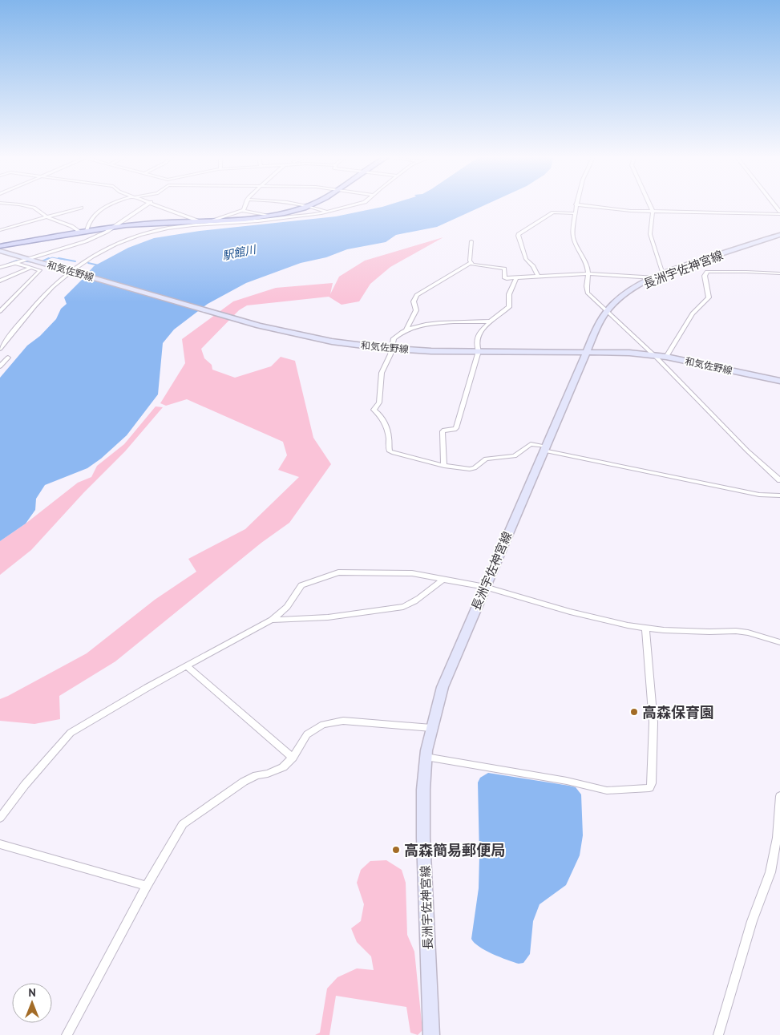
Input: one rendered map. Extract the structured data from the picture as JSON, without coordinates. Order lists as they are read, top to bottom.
{
  "streets": {
    "main road": ["長洲宇佐神宮線", "和気佐野線"]
  },
  "crossings": [
    ["長洲宇佐神宮線", "和気佐野線"]
  ],
  "water": ["駅館川"],
  "places": ["高森保育園", "高森簡易郵便局"],
  "north": "top"
}
